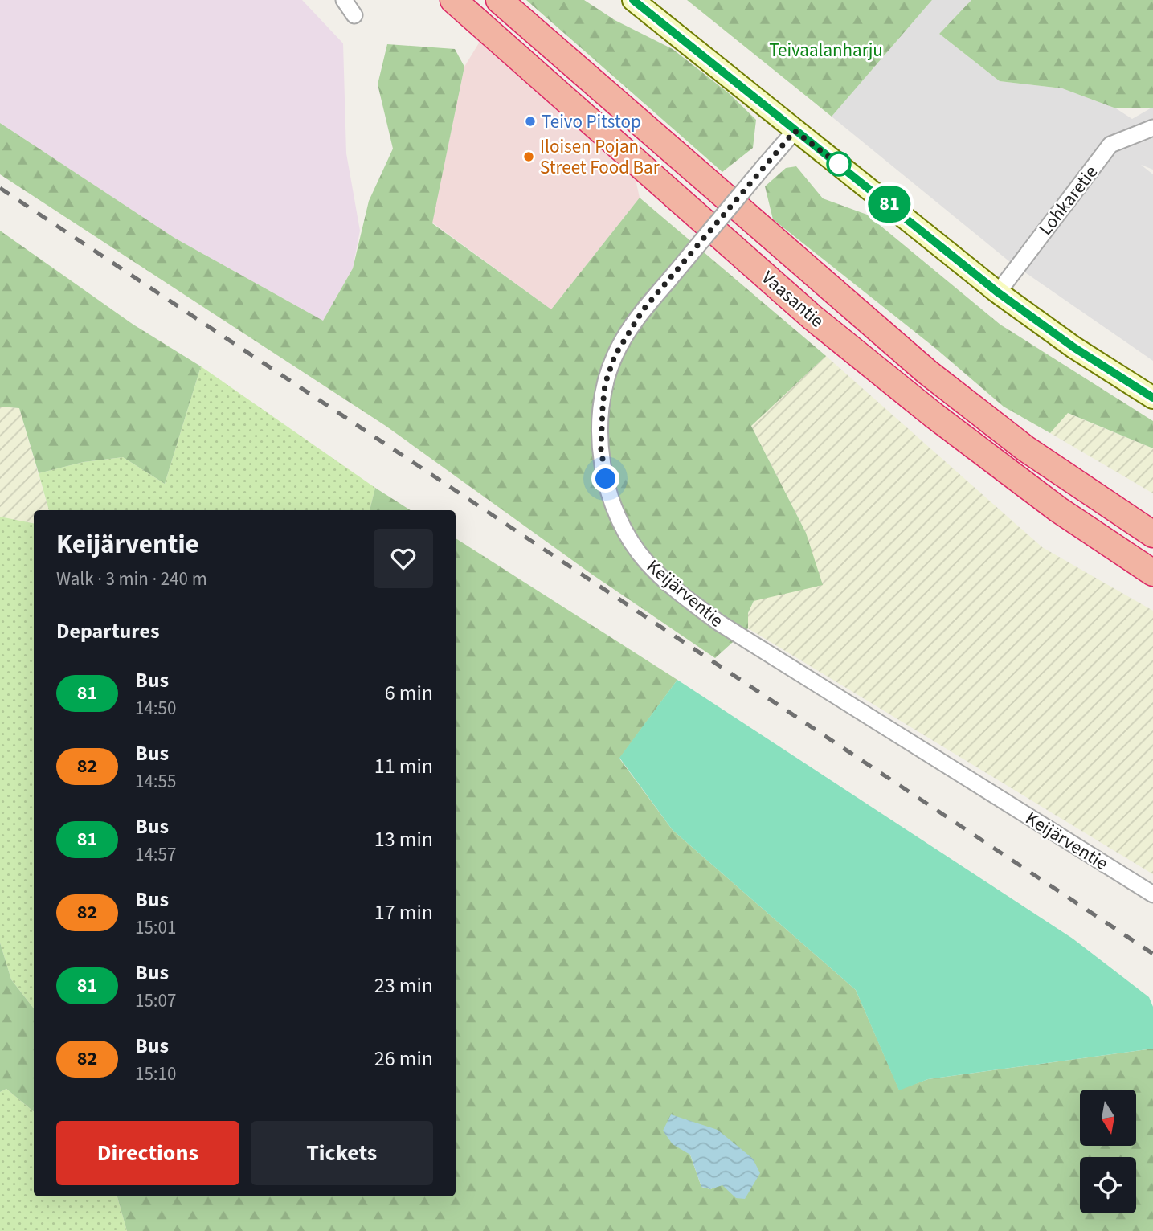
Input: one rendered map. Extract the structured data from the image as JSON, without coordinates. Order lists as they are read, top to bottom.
{
  "streets": {
    "highway": ["Vaasantie"],
    "street": ["Lohkaretie", "Keijärventie"]
  },
  "parks": ["Teivaalanharju"],
  "places": ["Teivo Pitstop", "Iloisen Pojan Street Food Bar"],
  "lines": ["bus line 81"],
  "north": "bottom",
  "page": {
    "on_map": "81",
    "heading": [
      ["Keijärventie", "Walk · 3 min · 240 m"],
      "Departures"
    ],
    "list": [
      {
        "mark": "81",
        "name": "Bus",
        "note": "14:50",
        "value": "6 min"
      },
      {
        "mark": "82",
        "name": "Bus",
        "note": "14:55",
        "value": "11 min"
      },
      {
        "mark": "81",
        "name": "Bus",
        "note": "14:57",
        "value": "13 min"
      },
      {
        "mark": "82",
        "name": "Bus",
        "note": "15:01",
        "value": "17 min"
      },
      {
        "mark": "81",
        "name": "Bus",
        "note": "15:07",
        "value": "23 min"
      },
      {
        "mark": "82",
        "name": "Bus",
        "note": "15:10",
        "value": "26 min"
      }
    ],
    "buttons": ["Directions", "Tickets"]
  }
}
